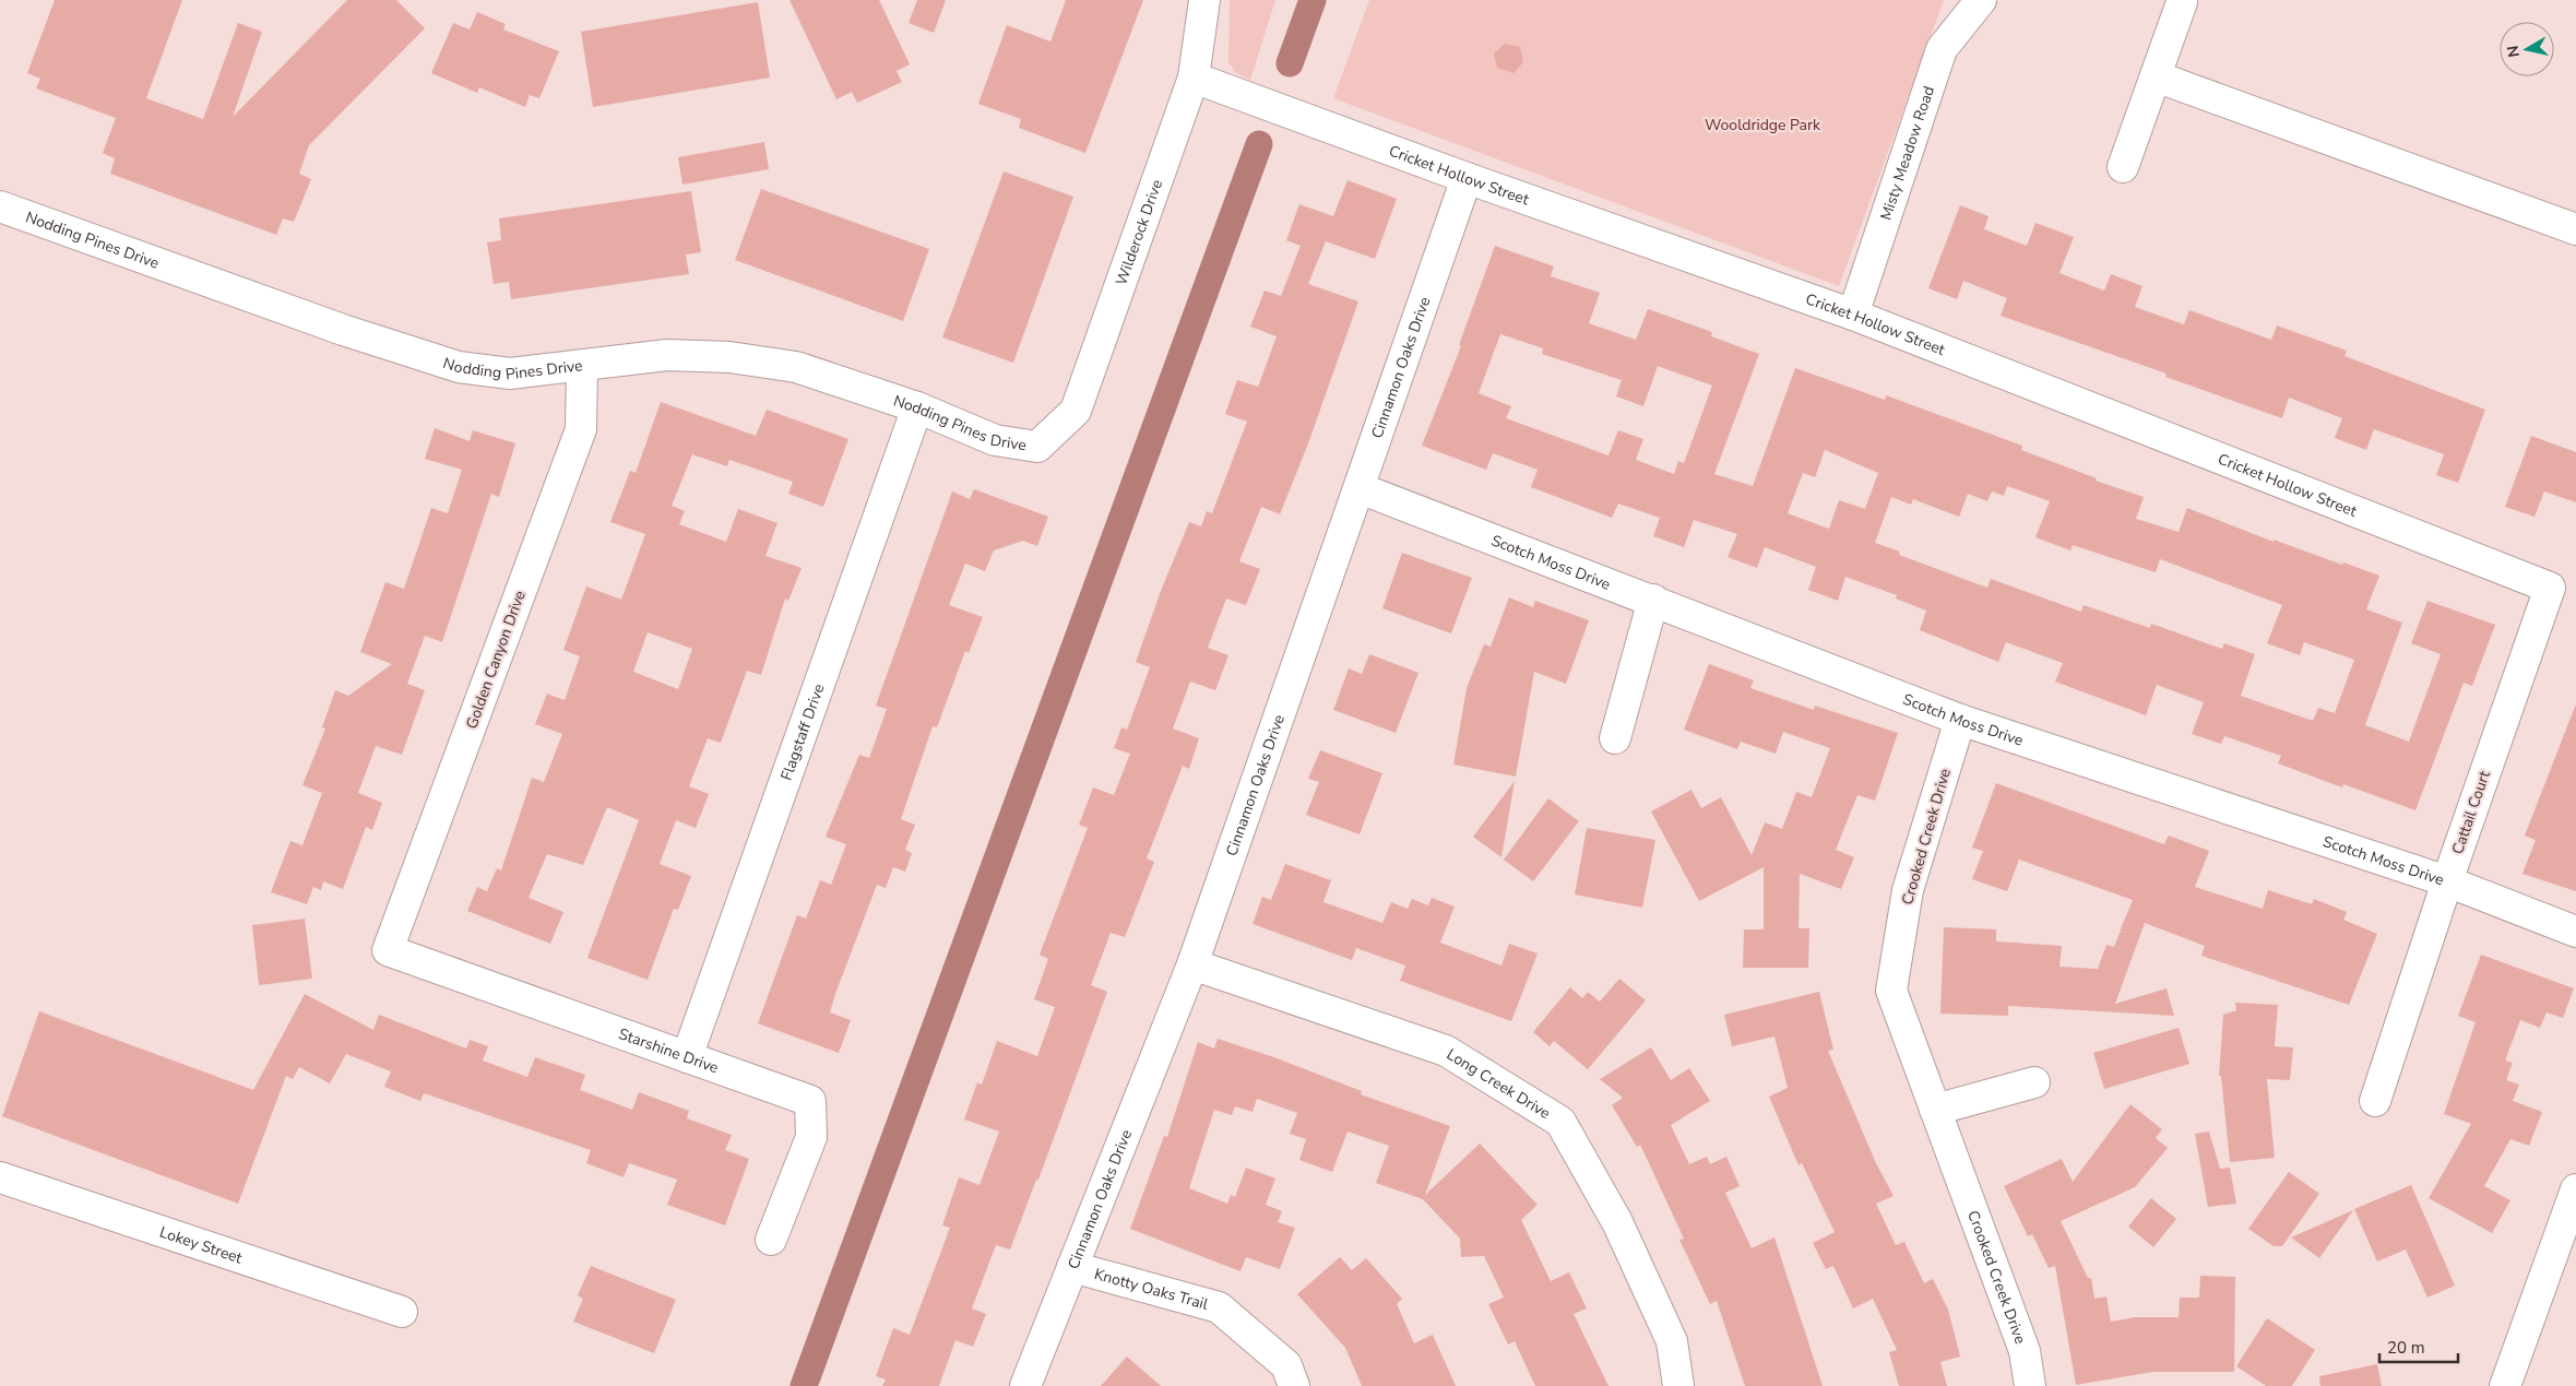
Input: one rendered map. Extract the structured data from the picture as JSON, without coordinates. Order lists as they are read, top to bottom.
{
  "streets": {
    "street": [
      "Misty Meadow Road",
      "Cricket Hollow Street",
      "Wilderock Drive",
      "Nodding Pines Drive",
      "Cinnamon Oaks Drive",
      "Scotch Moss Drive",
      "Golden Canyon Drive",
      "Flagstaff Drive",
      "Cattail Court",
      "Crooked Creek Drive",
      "Starshine Drive",
      "Long Creek Drive",
      "Lokey Street",
      "Knotty Oaks Trail"
    ]
  },
  "crossings": [
    ["Misty Meadow Road", "Cricket Hollow Street"],
    ["Cricket Hollow Street", "Wilderock Drive"],
    ["Cricket Hollow Street", "Cinnamon Oaks Drive"],
    ["Cricket Hollow Street", "Cattail Court"],
    ["Wilderock Drive", "Nodding Pines Drive"],
    ["Nodding Pines Drive", "Golden Canyon Drive"],
    ["Nodding Pines Drive", "Flagstaff Drive"],
    ["Cinnamon Oaks Drive", "Scotch Moss Drive"],
    ["Cinnamon Oaks Drive", "Long Creek Drive"],
    ["Cinnamon Oaks Drive", "Knotty Oaks Trail"],
    ["Scotch Moss Drive", "Cattail Court"],
    ["Scotch Moss Drive", "Crooked Creek Drive"],
    ["Golden Canyon Drive", "Starshine Drive"],
    ["Flagstaff Drive", "Starshine Drive"]
  ],
  "parks": ["Wooldridge Park"],
  "scale_bar": "20 m",
  "north": "left"
}
